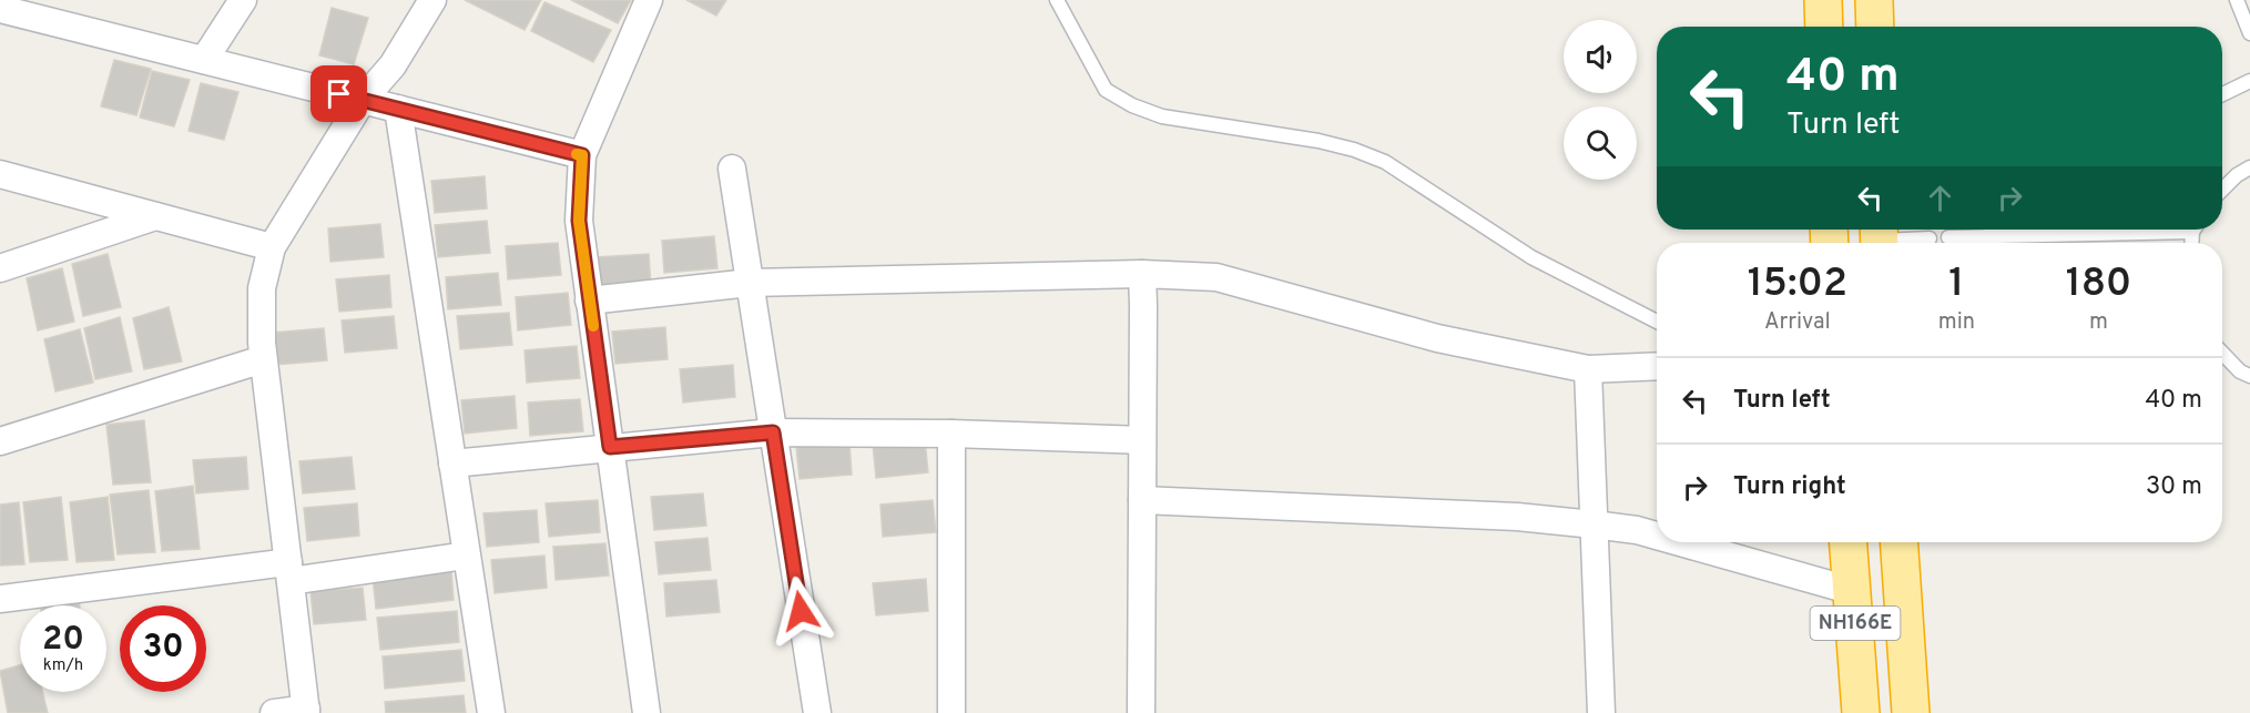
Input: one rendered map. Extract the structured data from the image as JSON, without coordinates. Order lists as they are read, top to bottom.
{
  "streets": {
    "highway": ["NH166E"]
  },
  "page": {
    "turn": ["40 m", "Turn left"],
    "eta": [
      "15:02",
      "Arrival",
      "1",
      "min",
      "180",
      "m"
    ],
    "list": [
      {
        "name": "Turn left",
        "value": "40 m"
      },
      {
        "name": "Turn right",
        "value": "30 m"
      }
    ],
    "speed": "20 km/h",
    "limit": "30"
  }
}
